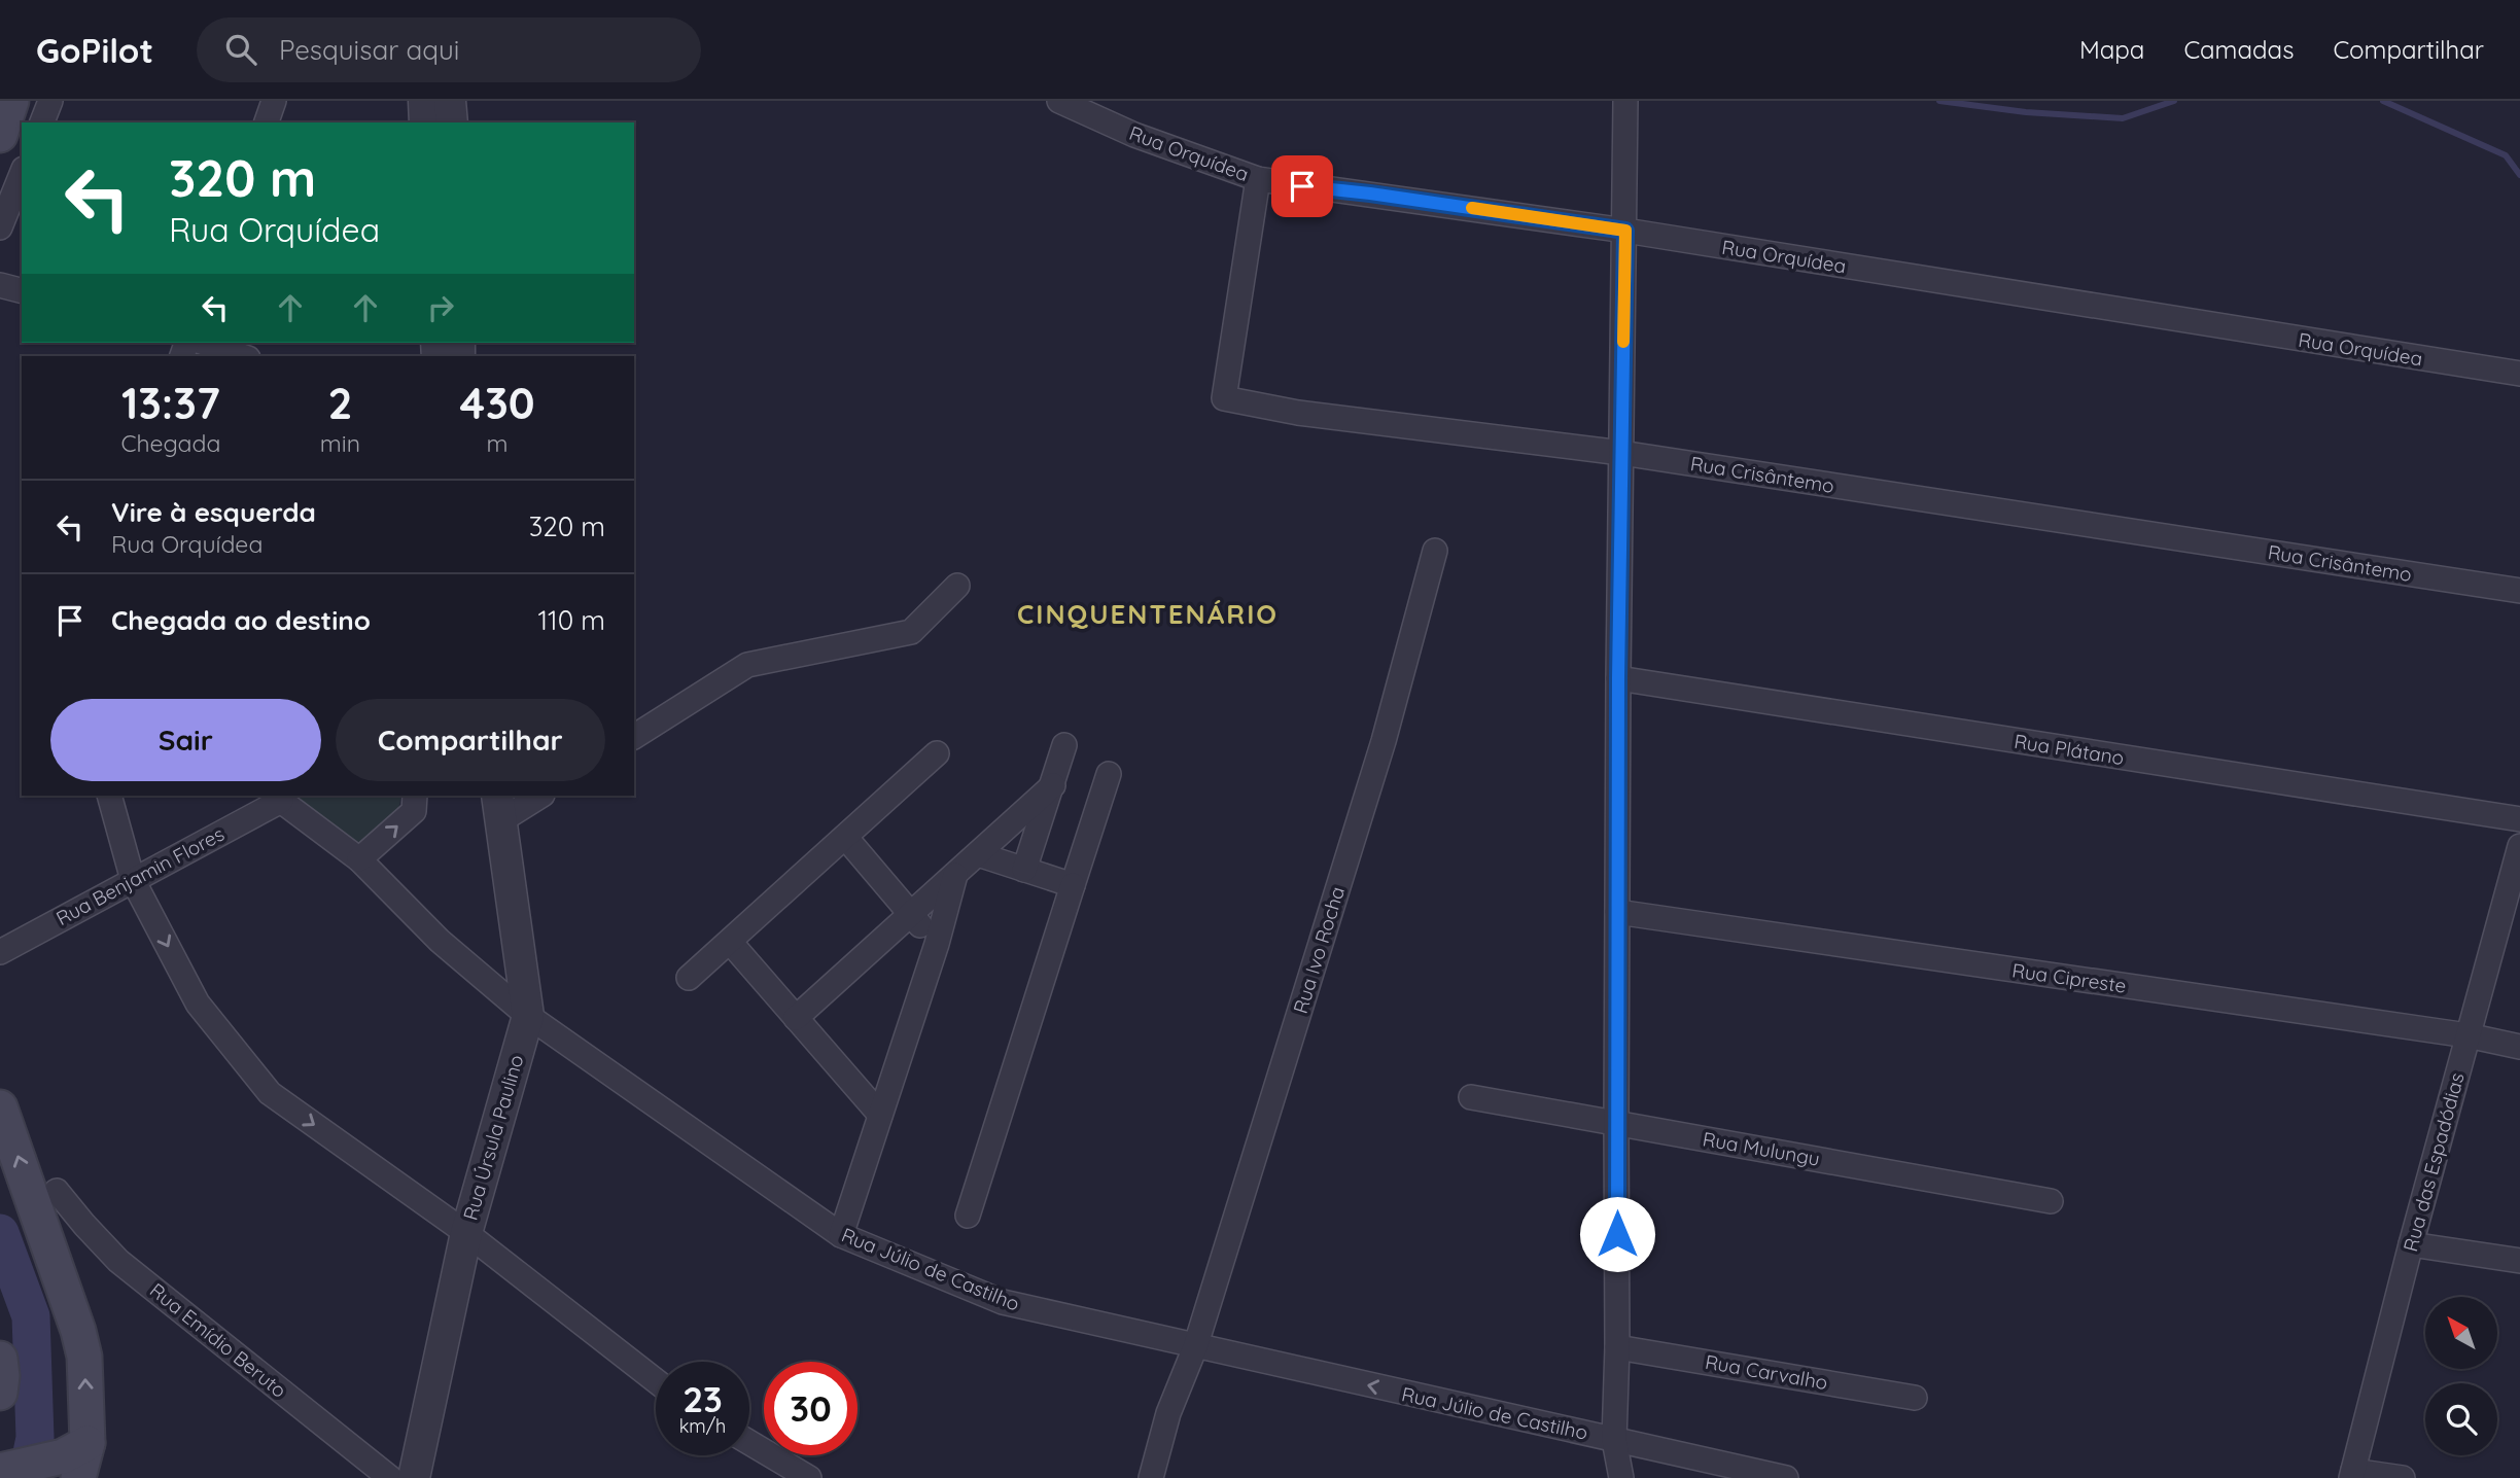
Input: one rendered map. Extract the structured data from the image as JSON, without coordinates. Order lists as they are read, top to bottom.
{
  "streets": {
    "street": [
      "Rua Orquídea",
      "Rua Crisântemo",
      "Rua Plátano",
      "Rua Benjamin Flores",
      "Rua Ivo Rocha",
      "Rua Cipreste",
      "Rua Úrsula Paulino",
      "Rua Mulungu",
      "Rua das Espadódias",
      "Rua Júlio de Castilho",
      "Rua Emídio Beruto",
      "Rua Carvalho"
    ]
  },
  "crossings": [
    ["Rua Orquídea", "Rua Crisântemo"],
    ["Rua Benjamin Flores", "Rua Júlio de Castilho"],
    ["Rua Ivo Rocha", "Rua Júlio de Castilho"],
    ["Rua Cipreste", "Rua das Espadódias"],
    ["Rua Úrsula Paulino", "Rua Júlio de Castilho"]
  ],
  "districts": ["CINQUENTENÁRIO"],
  "north": "top left",
  "page": {
    "header": "GoPilot",
    "search": "Pesquisar aqui",
    "nav": ["Mapa", "Camadas", "Compartilhar"],
    "turn": ["320 m", "Rua Orquídea"],
    "eta": [
      "13:37",
      "Chegada",
      "2",
      "min",
      "430",
      "m"
    ],
    "list": [
      {
        "name": "Vire à esquerda",
        "note": "Rua Orquídea",
        "value": "320 m"
      },
      {
        "name": "Chegada ao destino",
        "value": "110 m"
      }
    ],
    "buttons": ["Sair", "Compartilhar"],
    "speed": "23 km/h",
    "limit": "30"
  }
}
